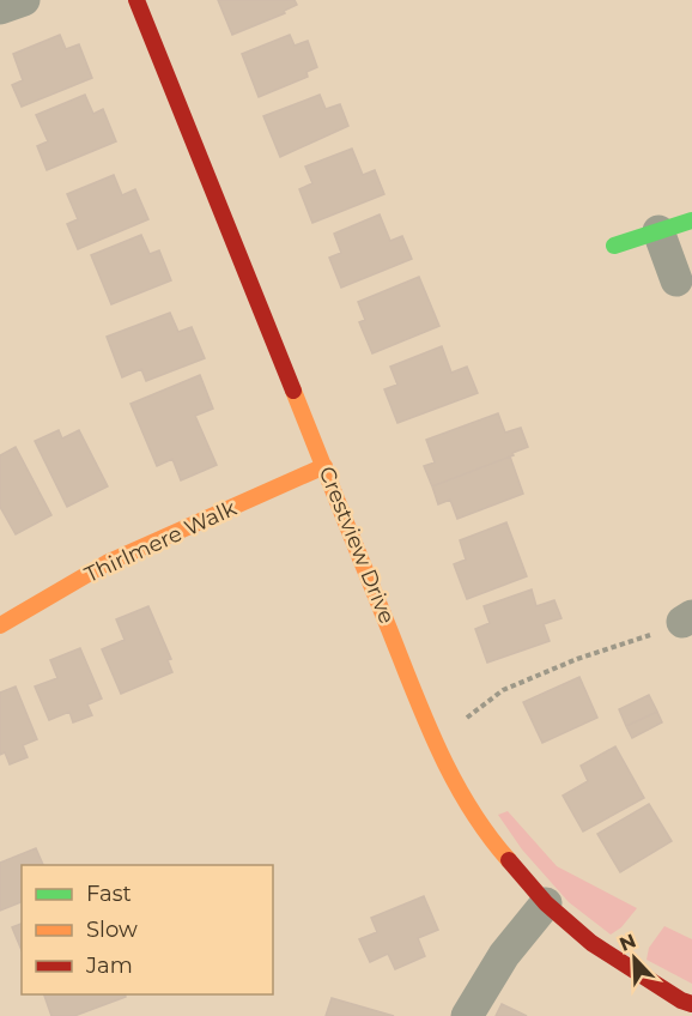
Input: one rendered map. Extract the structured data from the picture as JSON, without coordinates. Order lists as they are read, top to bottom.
{
  "streets": {
    "street": ["Thirlmere Walk", "Crestview Drive"]
  },
  "crossings": [
    ["Thirlmere Walk", "Crestview Drive"]
  ],
  "legend": ["Fast", "Slow", "Jam"],
  "north": "top left"
}
